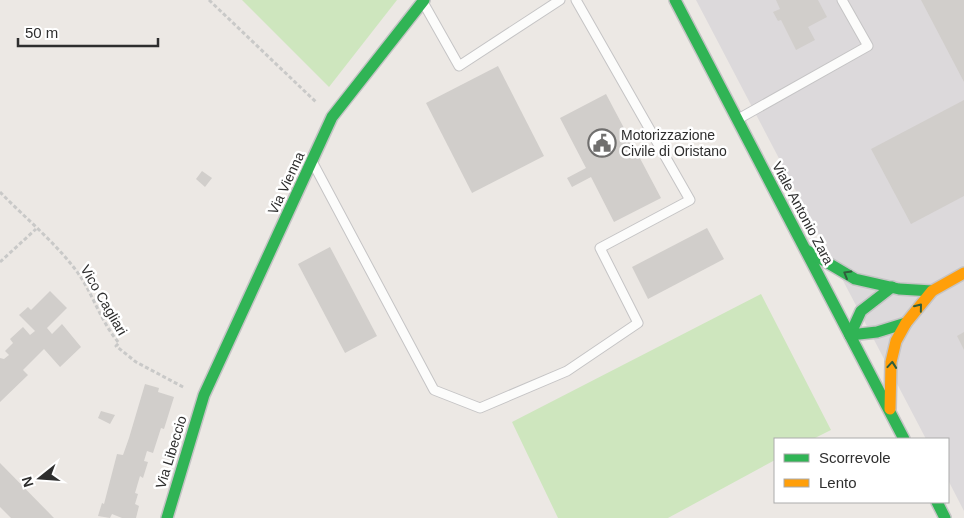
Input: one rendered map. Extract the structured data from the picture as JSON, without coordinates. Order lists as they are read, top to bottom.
{
  "streets": {
    "street": ["Via Vienna", "Viale Antonio Zara", "Via Libeccio"],
    "path": ["Vico Cagliari"]
  },
  "crossings": [
    ["Via Vienna", "Vico Cagliari"],
    ["Via Vienna", "Via Libeccio"],
    ["Vico Cagliari", "Via Libeccio"]
  ],
  "places": {
    "public building": ["Motorizzazione Civile di Oristano"]
  },
  "legend": ["Scorrevole", "Lento"],
  "scale_bar": "50 m",
  "north": "left"
}
